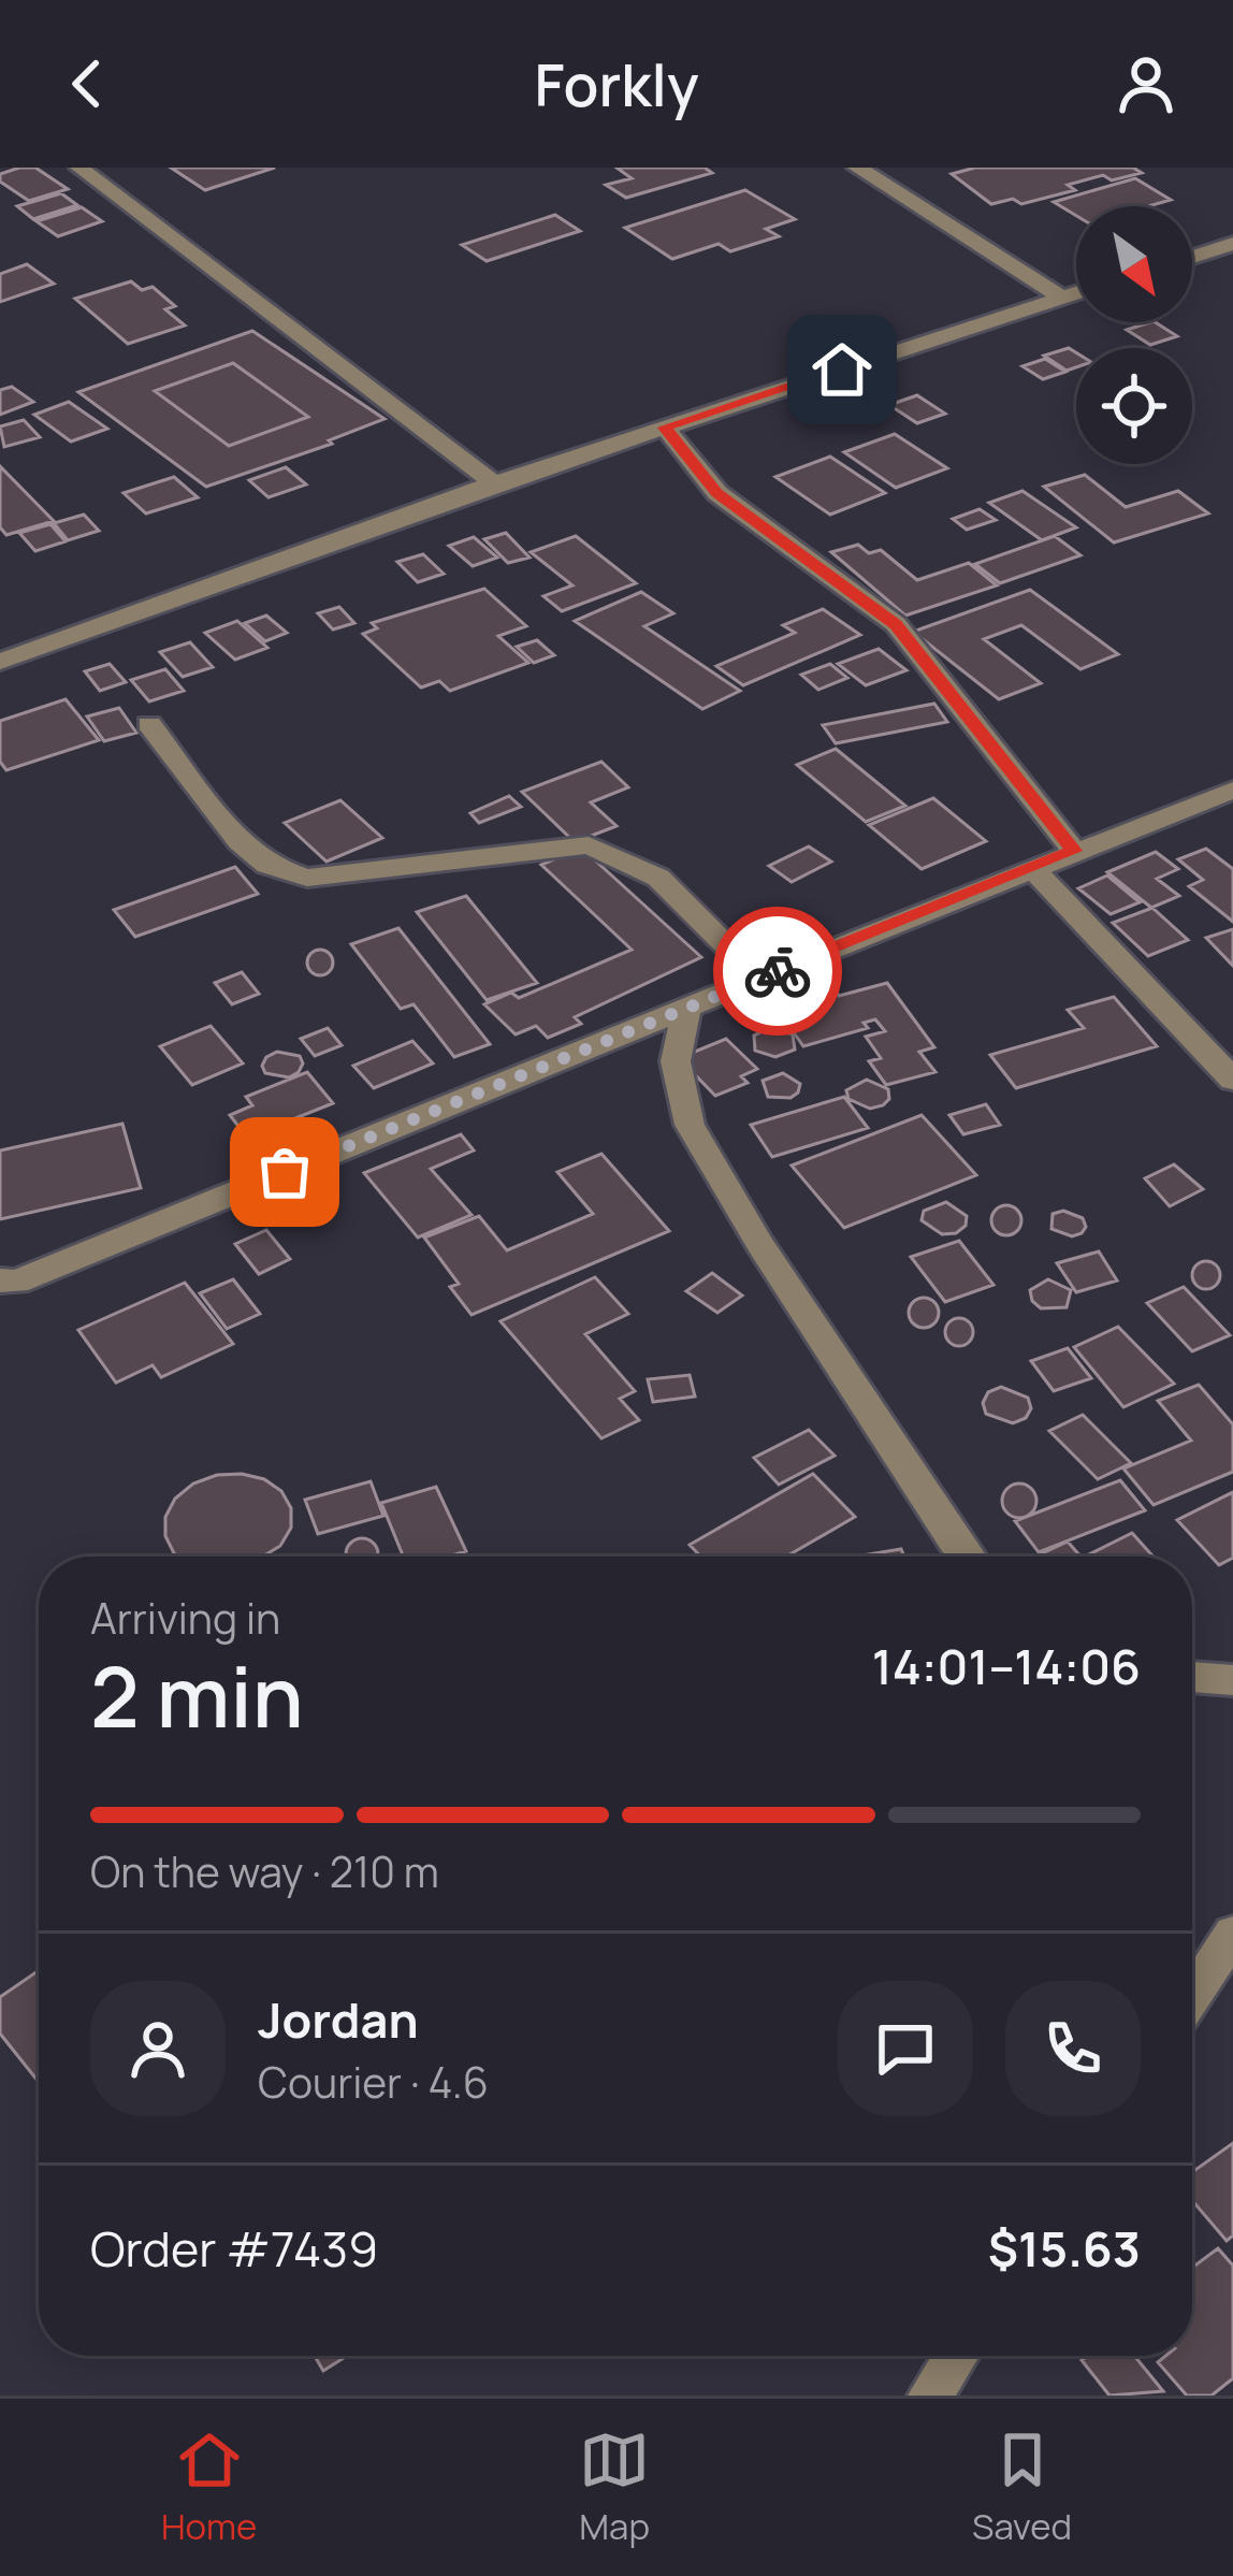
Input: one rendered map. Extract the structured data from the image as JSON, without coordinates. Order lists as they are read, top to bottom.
{
  "north": "bottom right",
  "page": {
    "header": "Forkly",
    "heading": ["2 min", "Arriving in", "14:01–14:06"],
    "panel": [
      "Jordan",
      "Courier · 4.6",
      "Order #7439",
      "$15.63"
    ],
    "bar": "On the way · 210 m",
    "tabs": ["Home", "Map", "Saved"]
  }
}
